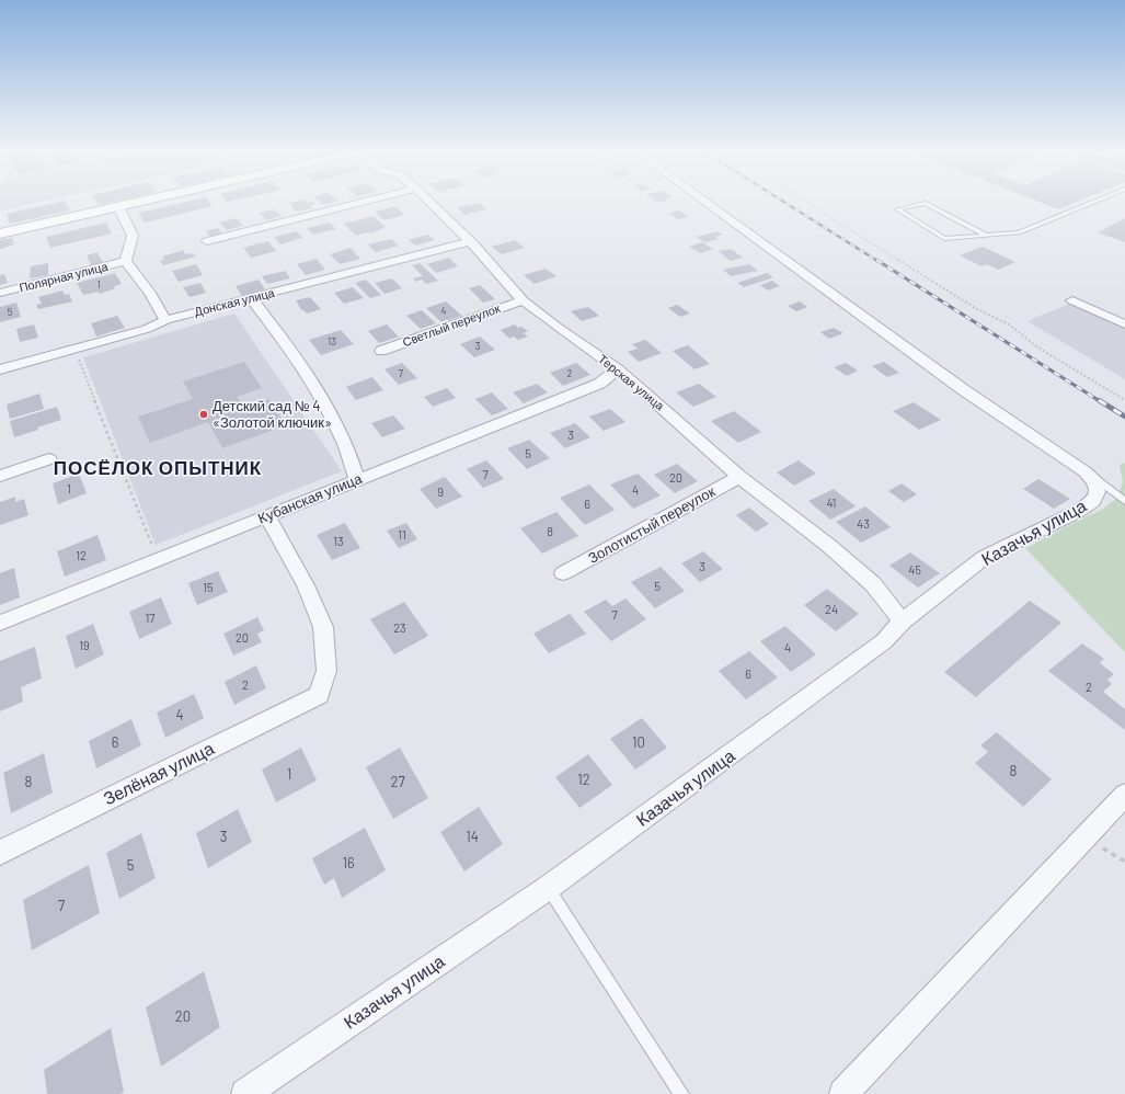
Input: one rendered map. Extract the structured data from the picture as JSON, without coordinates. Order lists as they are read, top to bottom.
{
  "streets": {
    "street": [
      "Полярная улица",
      "Донская улица",
      "Светлый переулок",
      "Терская улица",
      "Кубанская улица",
      "Золотистый переулок",
      "Казачья улица",
      "Зелёная улица"
    ]
  },
  "crossings": [
    ["Донская улица", "Терская улица"],
    ["Светлый переулок", "Терская улица"],
    ["Терская улица", "Кубанская улица"],
    ["Терская улица", "Золотистый переулок"],
    ["Терская улица", "Казачья улица"],
    ["Кубанская улица", "Зелёная улица"]
  ],
  "districts": ["ПОСЁЛОК ОПЫТНИК"],
  "places": ["Детский сад № 4 «Золотой ключик»"],
  "house_numbers": [
    "1",
    "4",
    "5",
    "13",
    "3",
    "7",
    "2",
    "3",
    "5",
    "7",
    "20",
    "1",
    "4",
    "9",
    "41",
    "6",
    "43",
    "8",
    "11",
    "13",
    "12",
    "3",
    "45",
    "5",
    "15",
    "24",
    "7",
    "17",
    "23",
    "20",
    "19",
    "4",
    "6",
    "2",
    "2",
    "4",
    "6",
    "10",
    "8",
    "1",
    "12",
    "8",
    "27",
    "3",
    "14",
    "16",
    "5",
    "7",
    "20"
  ]
}
